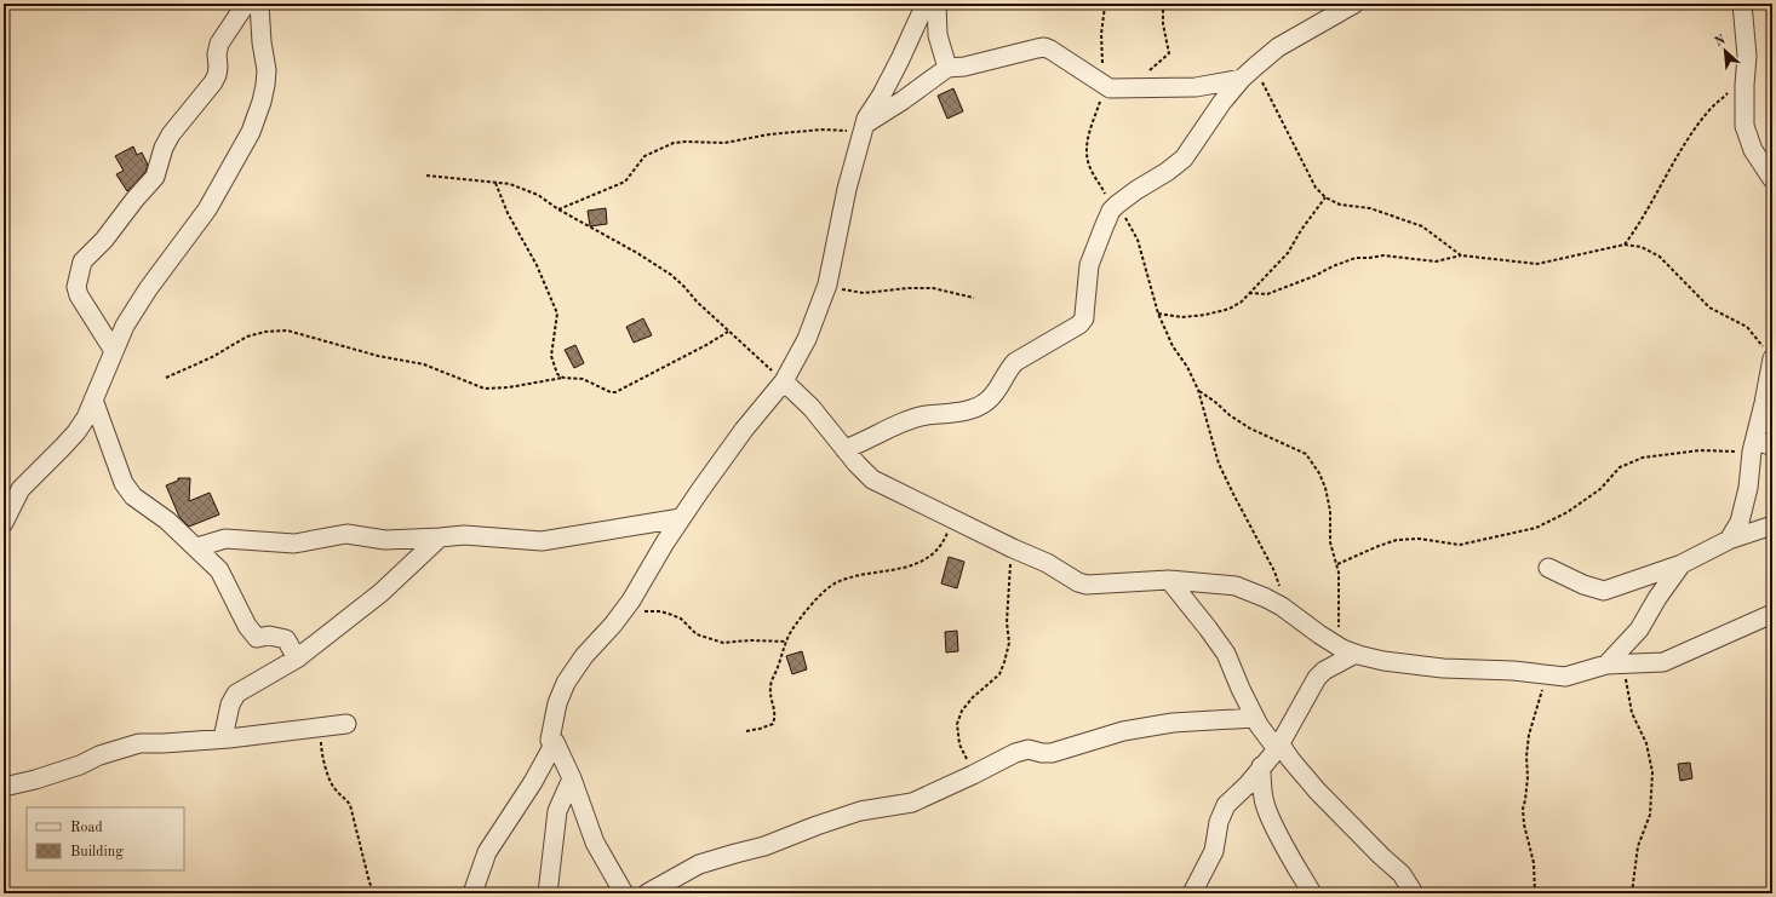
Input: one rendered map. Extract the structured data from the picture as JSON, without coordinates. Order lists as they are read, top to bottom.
{
  "legend": ["Road", "Building"],
  "north": "top left"
}
